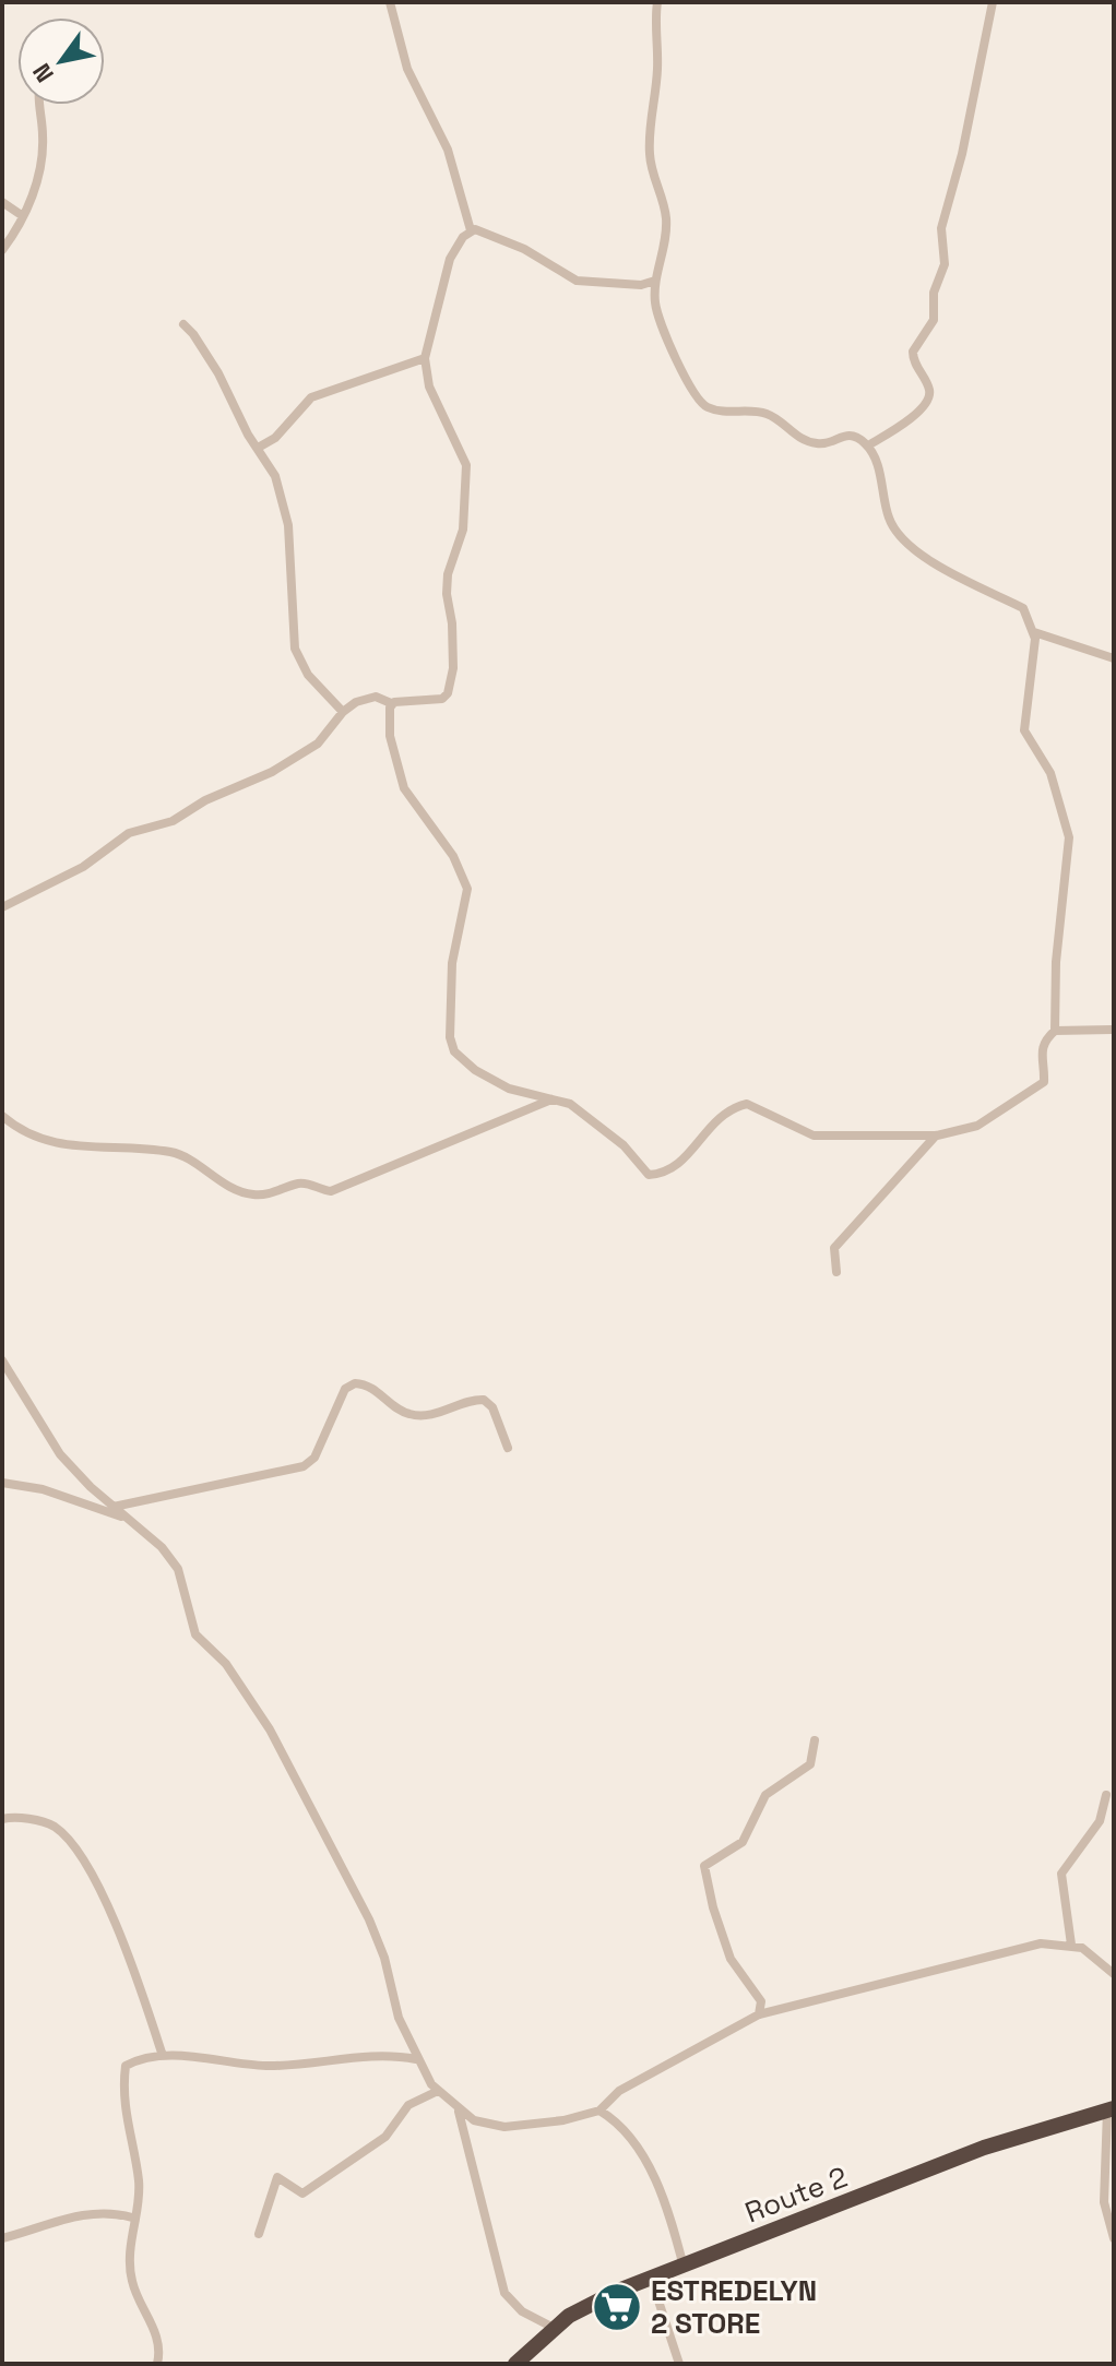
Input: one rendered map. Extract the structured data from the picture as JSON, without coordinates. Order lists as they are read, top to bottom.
{
  "streets": {
    "highway": ["Route 2"]
  },
  "places": {
    "supermarket": ["ESTREDELYN 2 STORE"]
  },
  "north": "bottom left"
}
